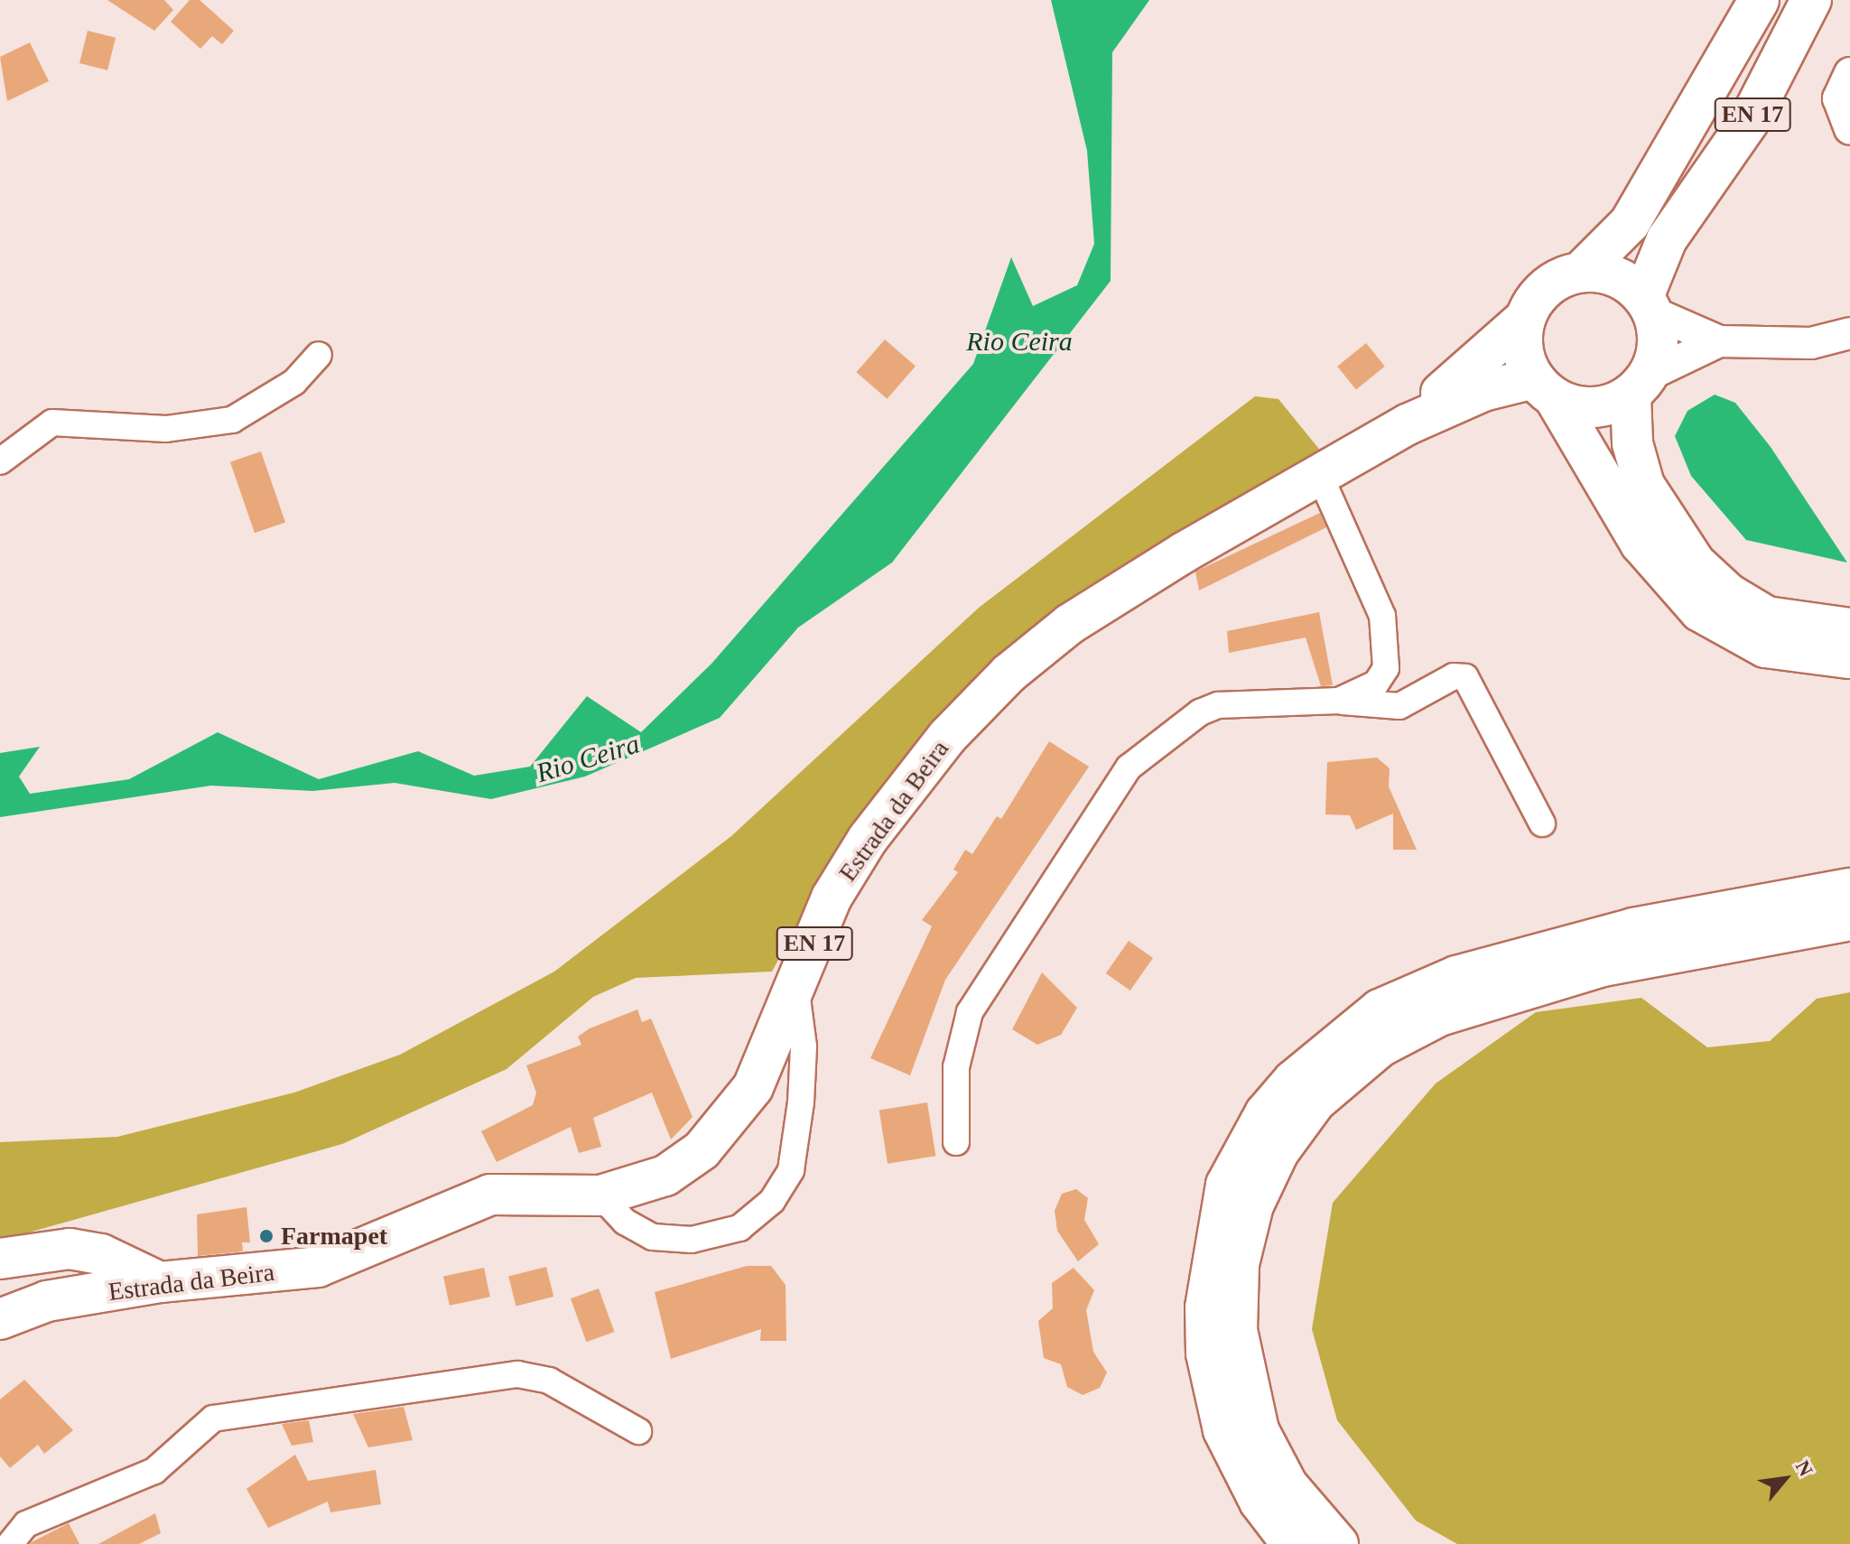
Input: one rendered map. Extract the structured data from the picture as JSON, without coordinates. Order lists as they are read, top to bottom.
{
  "streets": {
    "main road": ["EN 17", "Estrada da Beira"]
  },
  "crossings": [
    ["EN 17", "Estrada da Beira"]
  ],
  "water": ["Rio Ceira"],
  "places": ["Farmapet"],
  "north": "top right"
}
